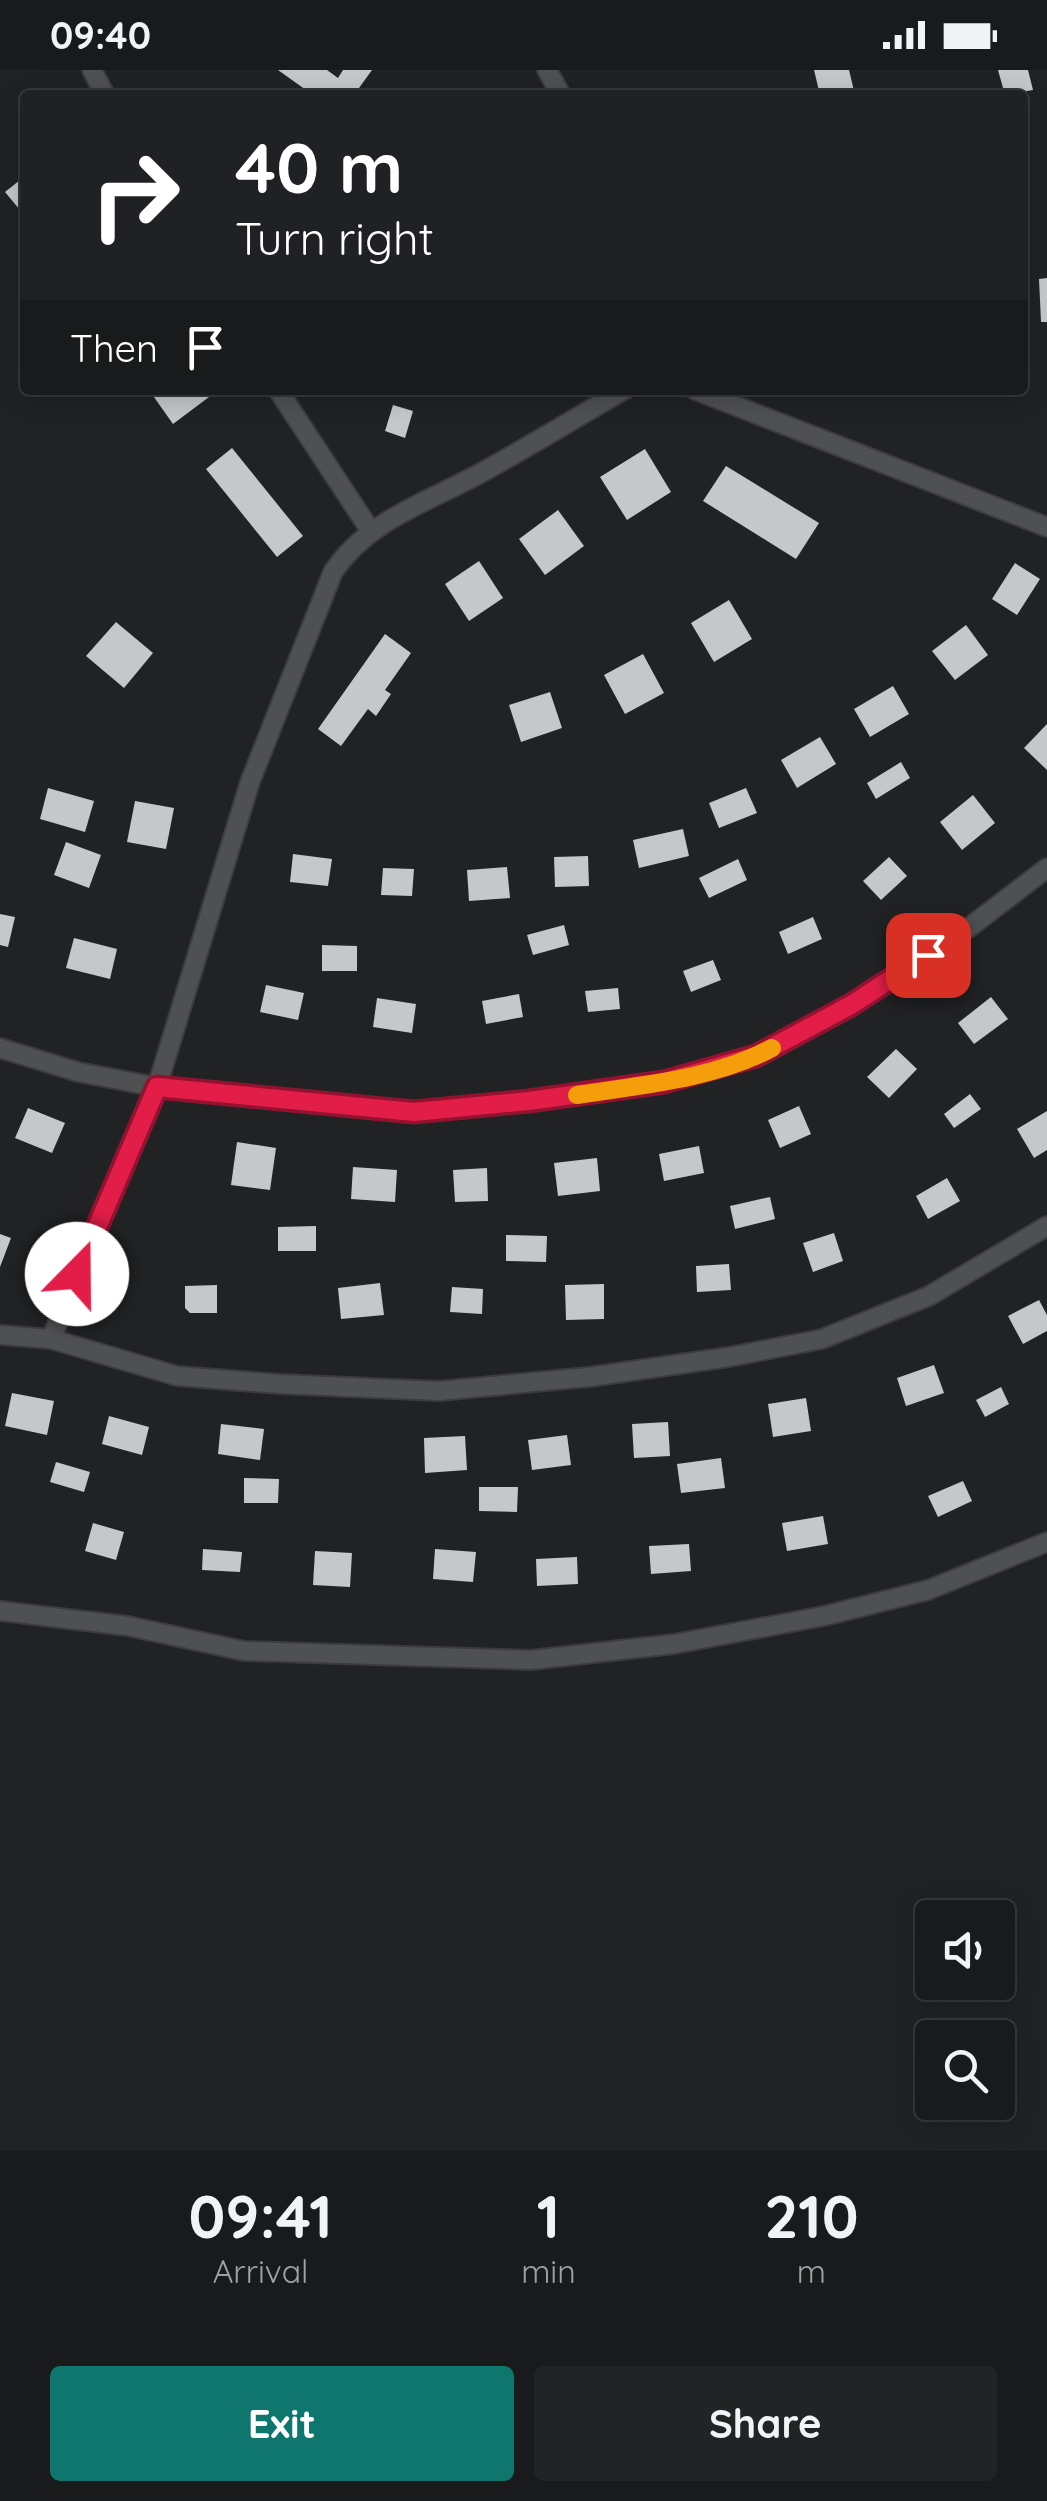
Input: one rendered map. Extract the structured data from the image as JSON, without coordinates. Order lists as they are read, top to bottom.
{
  "page": {
    "status": "09:40",
    "turn": ["40 m", "Turn right"],
    "then": "Then",
    "eta": [
      "09:41",
      "Arrival",
      "1",
      "min",
      "210",
      "m"
    ],
    "buttons": ["Exit", "Share"]
  }
}
